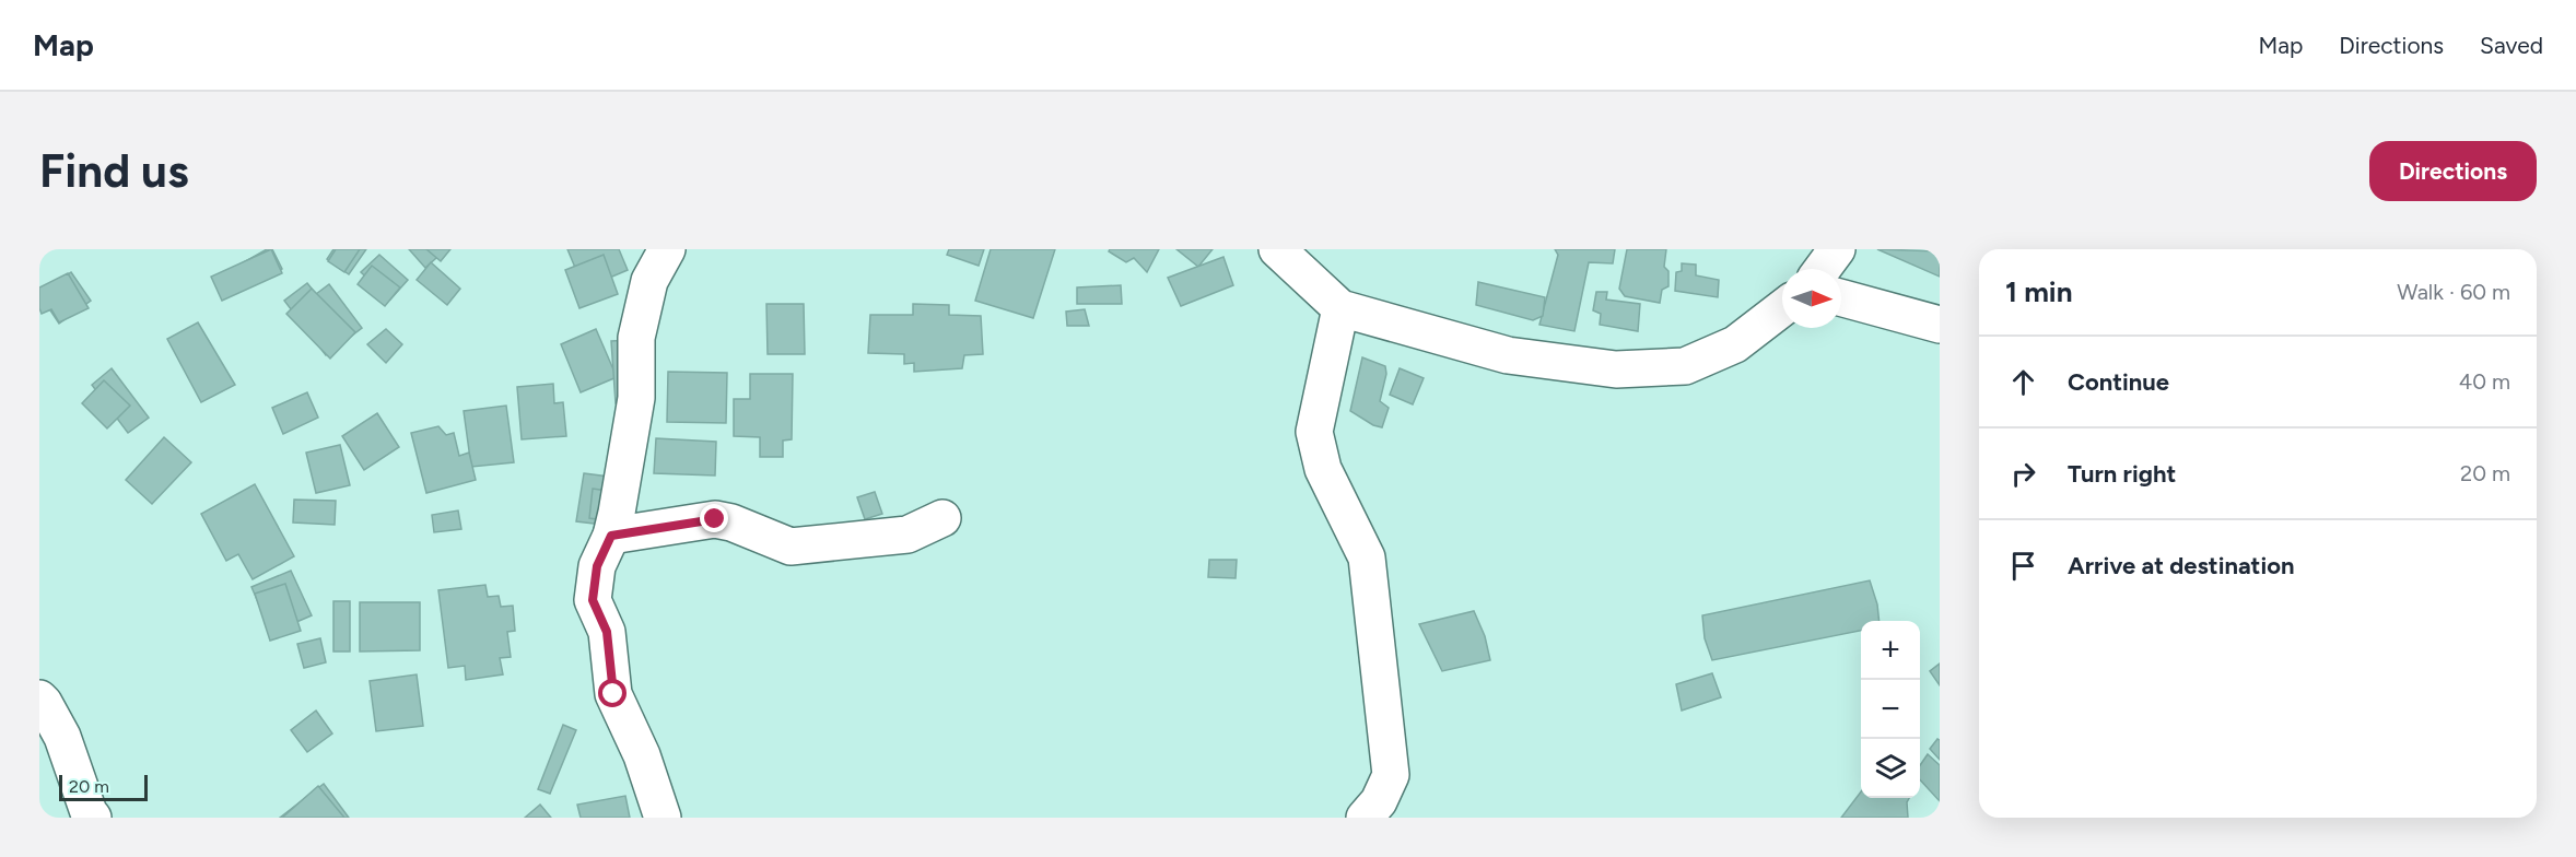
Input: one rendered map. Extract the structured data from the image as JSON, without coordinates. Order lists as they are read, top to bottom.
{
  "scale_bar": "20 m",
  "north": "right",
  "page": {
    "header": "Map",
    "nav": ["Map", "Directions", "Saved"],
    "buttons": "Directions",
    "title": "Find us",
    "heading": ["1 min", "Walk · 60 m"],
    "list": [
      ["Continue", "40 m"],
      ["Turn right", "20 m"],
      "Arrive at destination"
    ],
    "map_buttons": ["+", "−"],
    "scale": "20 m"
  }
}
